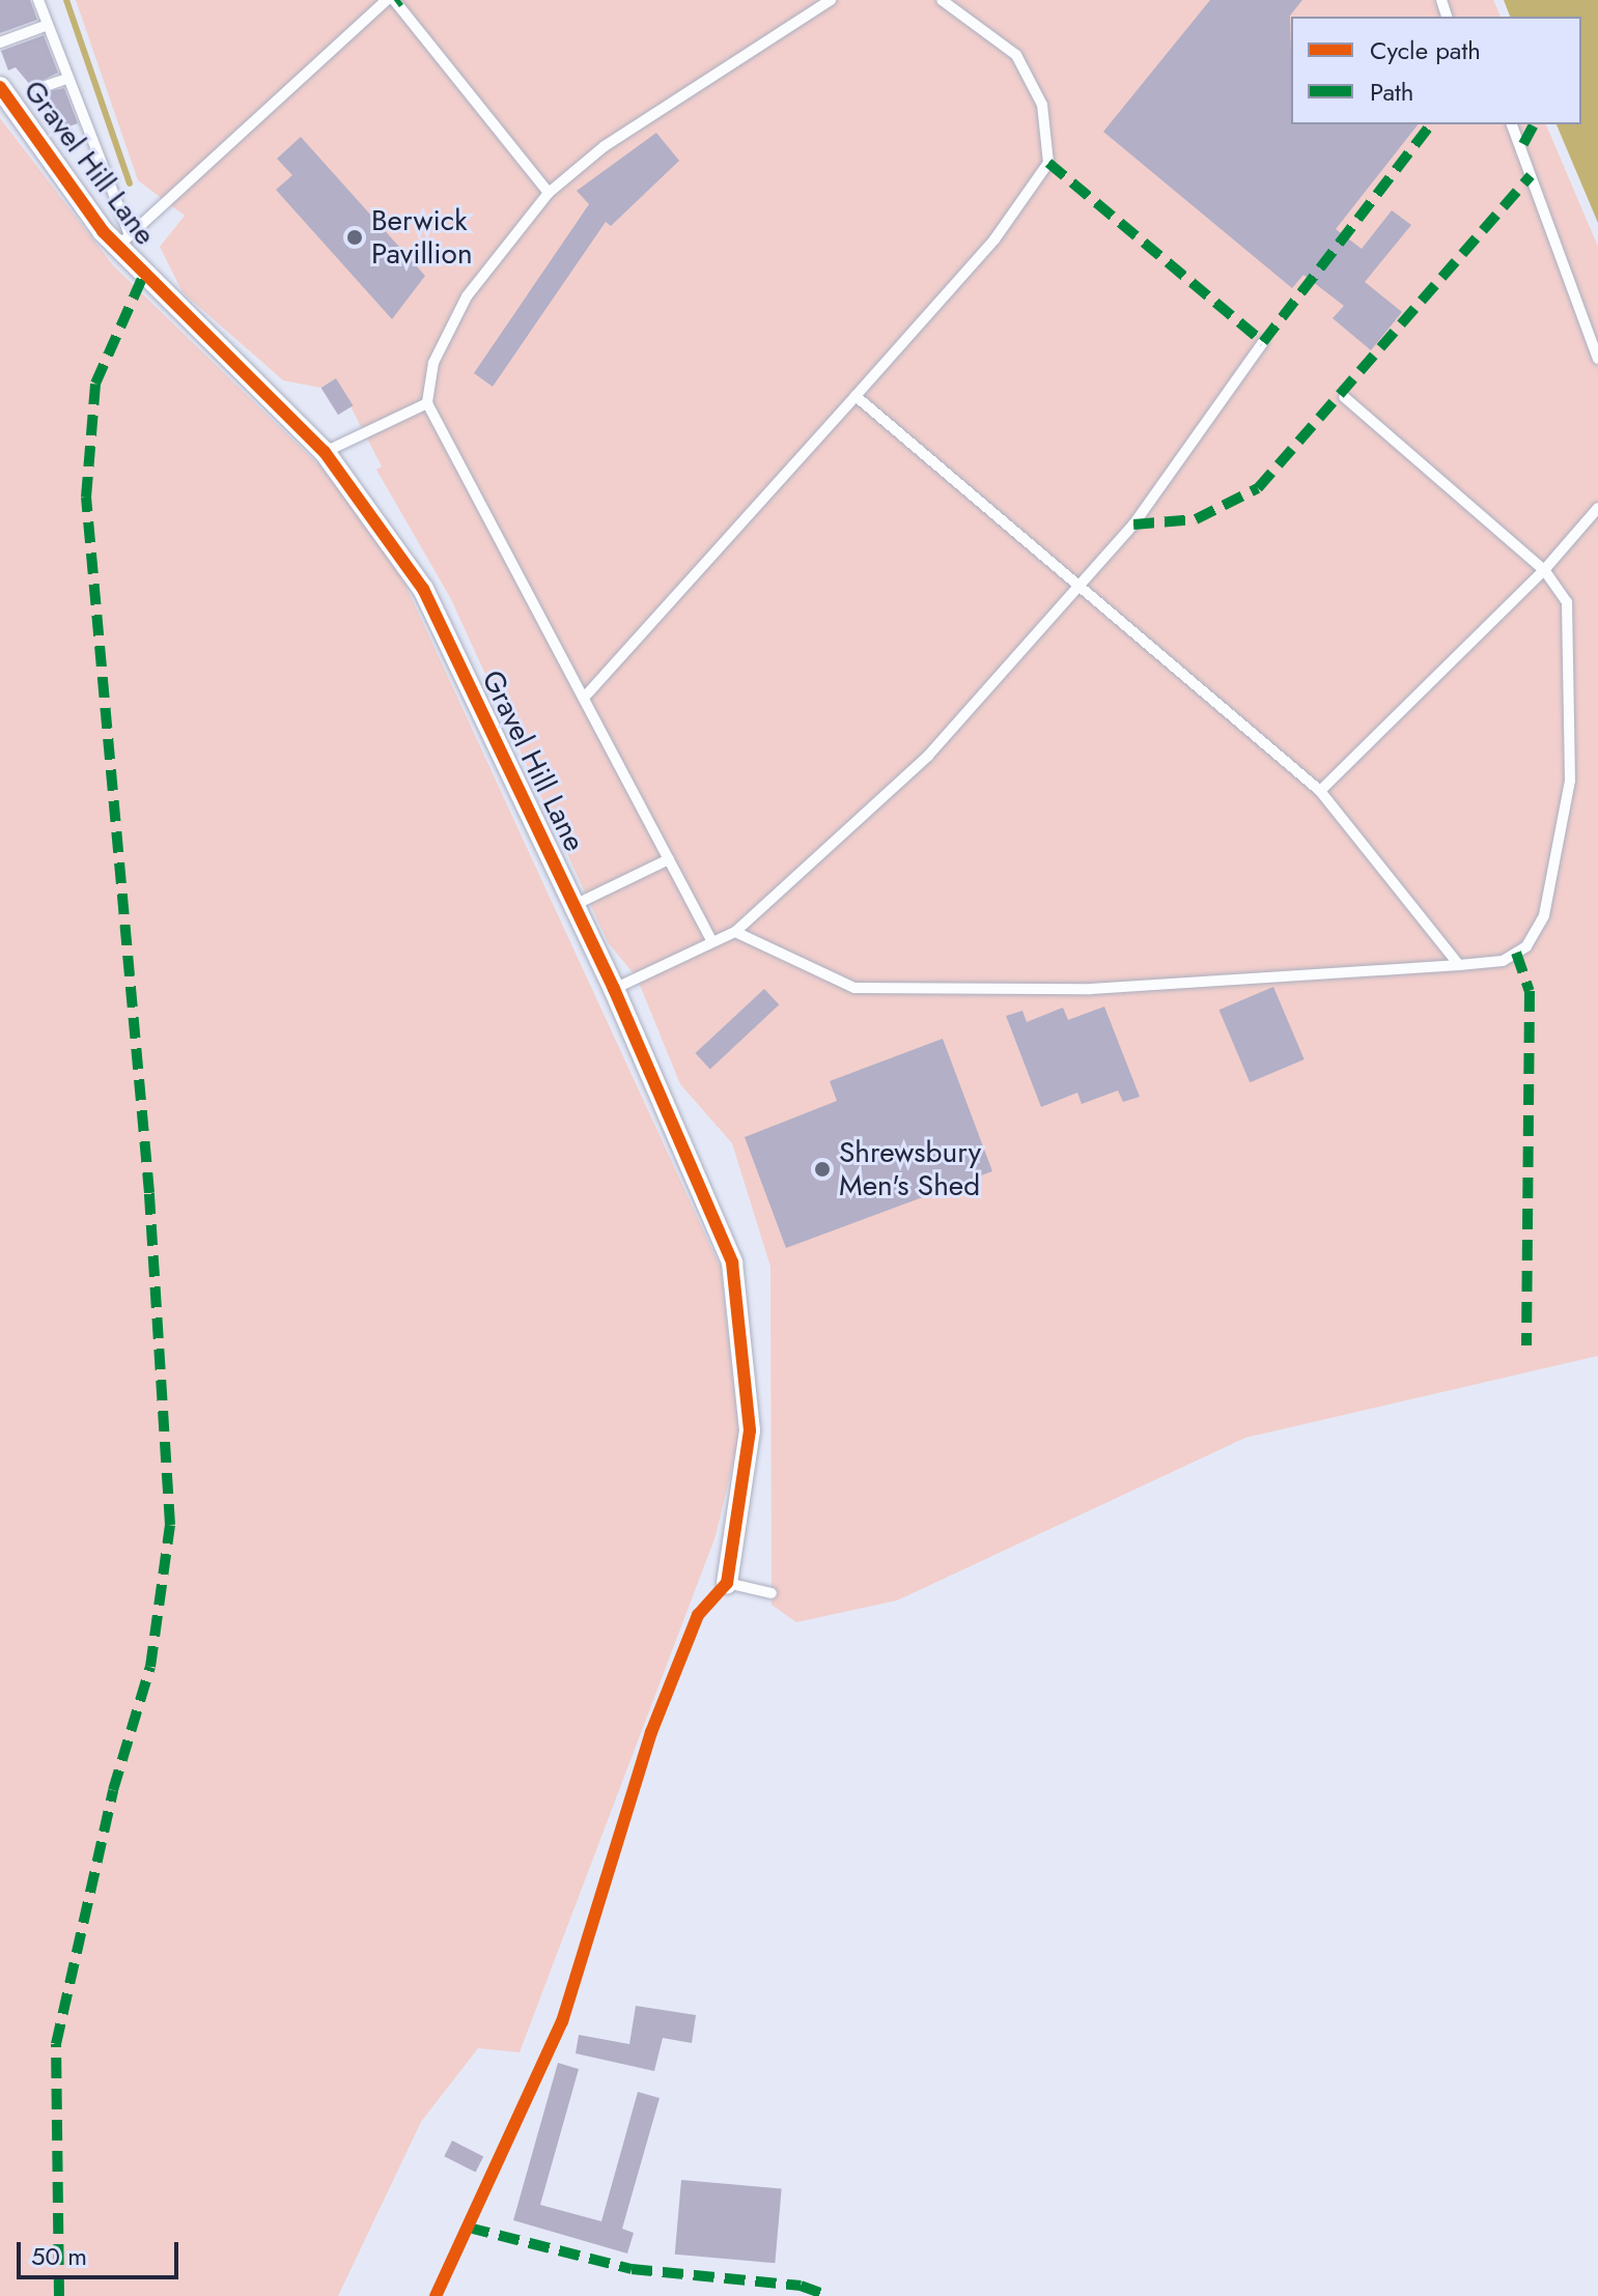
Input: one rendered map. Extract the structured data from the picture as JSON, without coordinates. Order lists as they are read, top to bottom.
{
  "streets": {
    "street": ["Gravel Hill Lane"]
  },
  "places": ["Berwick Pavillion", "Shrewsbury Men's Shed"],
  "legend": ["Cycle path", "Path"],
  "scale_bar": "50 m"
}
